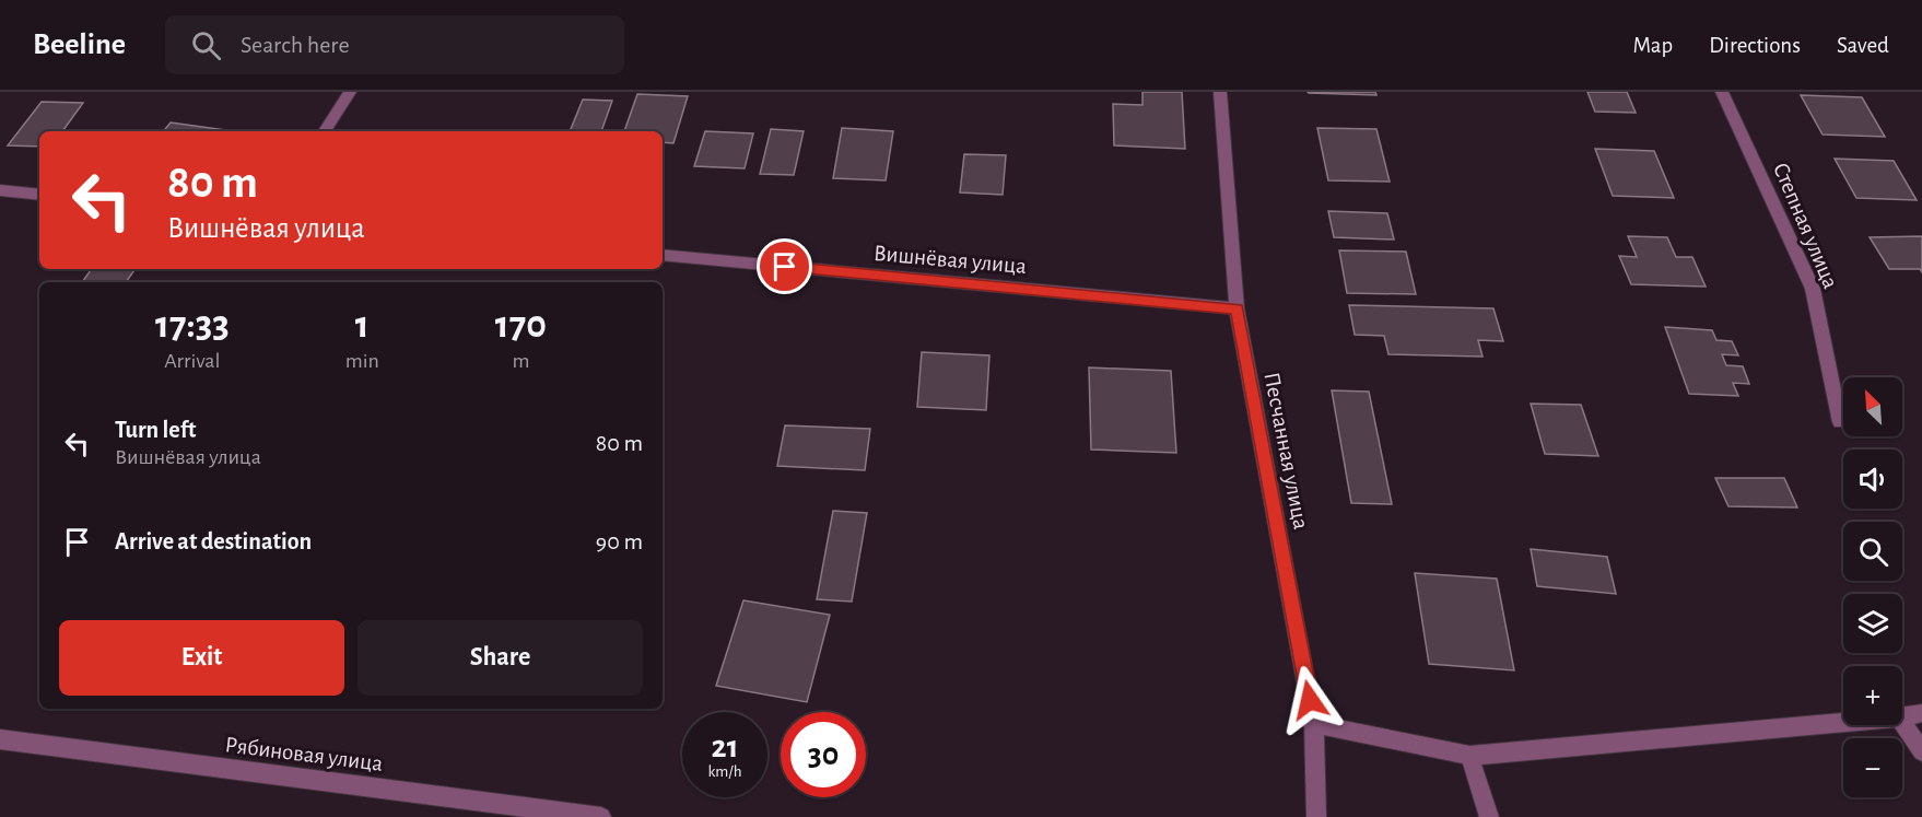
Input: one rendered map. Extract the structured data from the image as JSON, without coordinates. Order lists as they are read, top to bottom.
{
  "streets": {
    "street": [
      "Степная улица",
      "Вишнёвая улица",
      "Песчанная улица",
      "Рябиновая улица"
    ]
  },
  "crossings": [
    ["Вишнёвая улица", "Песчанная улица"]
  ],
  "north": "top left",
  "page": {
    "header": "Beeline",
    "search": "Search here",
    "nav": ["Map", "Directions", "Saved"],
    "turn": ["80 m", "Вишнёвая улица"],
    "eta": [
      "17:33",
      "Arrival",
      "1",
      "min",
      "170",
      "m"
    ],
    "map_buttons": ["+", "−"],
    "list": [
      {
        "name": "Turn left",
        "note": "Вишнёвая улица",
        "value": "80 m"
      },
      {
        "name": "Arrive at destination",
        "value": "90 m"
      }
    ],
    "buttons": ["Exit", "Share"],
    "speed": "21 km/h",
    "limit": "30"
  }
}
